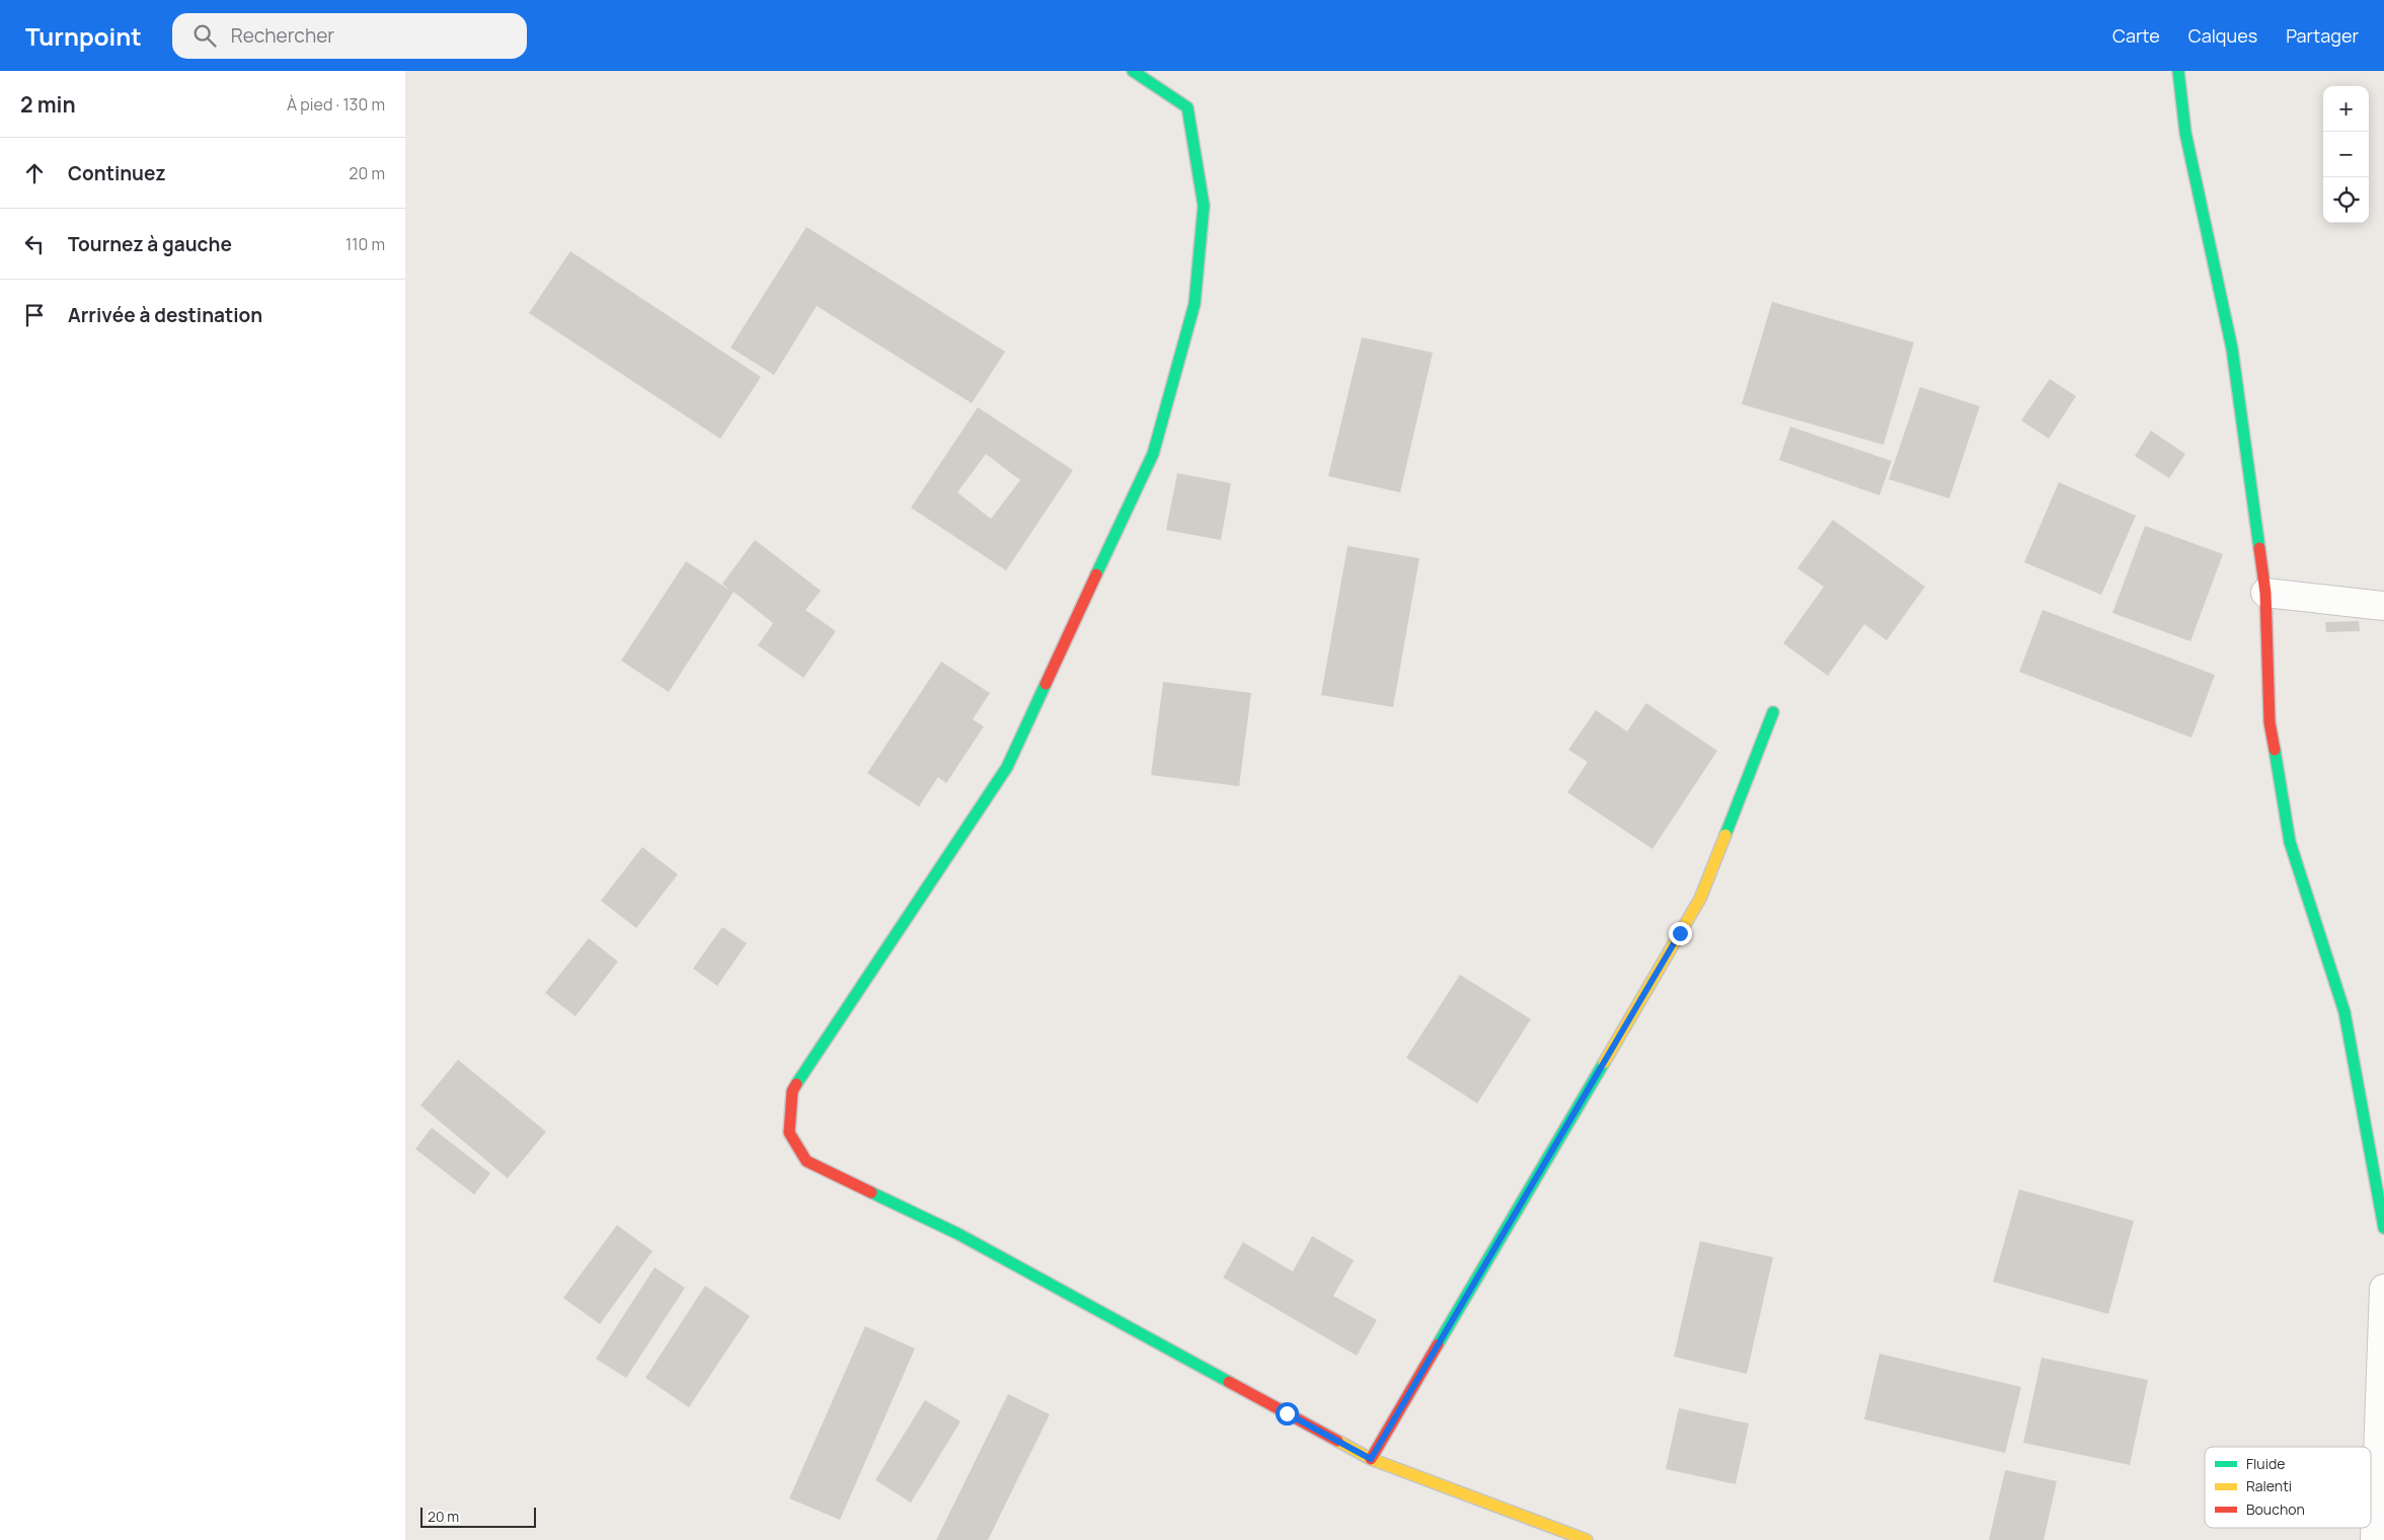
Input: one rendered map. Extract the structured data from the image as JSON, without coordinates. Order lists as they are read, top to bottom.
{
  "legend": ["Fluide", "Ralenti", "Bouchon"],
  "scale_bar": "20 m",
  "page": {
    "header": "Turnpoint",
    "search": "Rechercher",
    "nav": ["Carte", "Calques", "Partager"],
    "heading": ["2 min", "À pied · 130 m"],
    "map_buttons": ["+", "−"],
    "list": [
      ["Continuez", "20 m"],
      ["Tournez à gauche", "110 m"],
      "Arrivée à destination"
    ],
    "scale": "20 m"
  }
}
